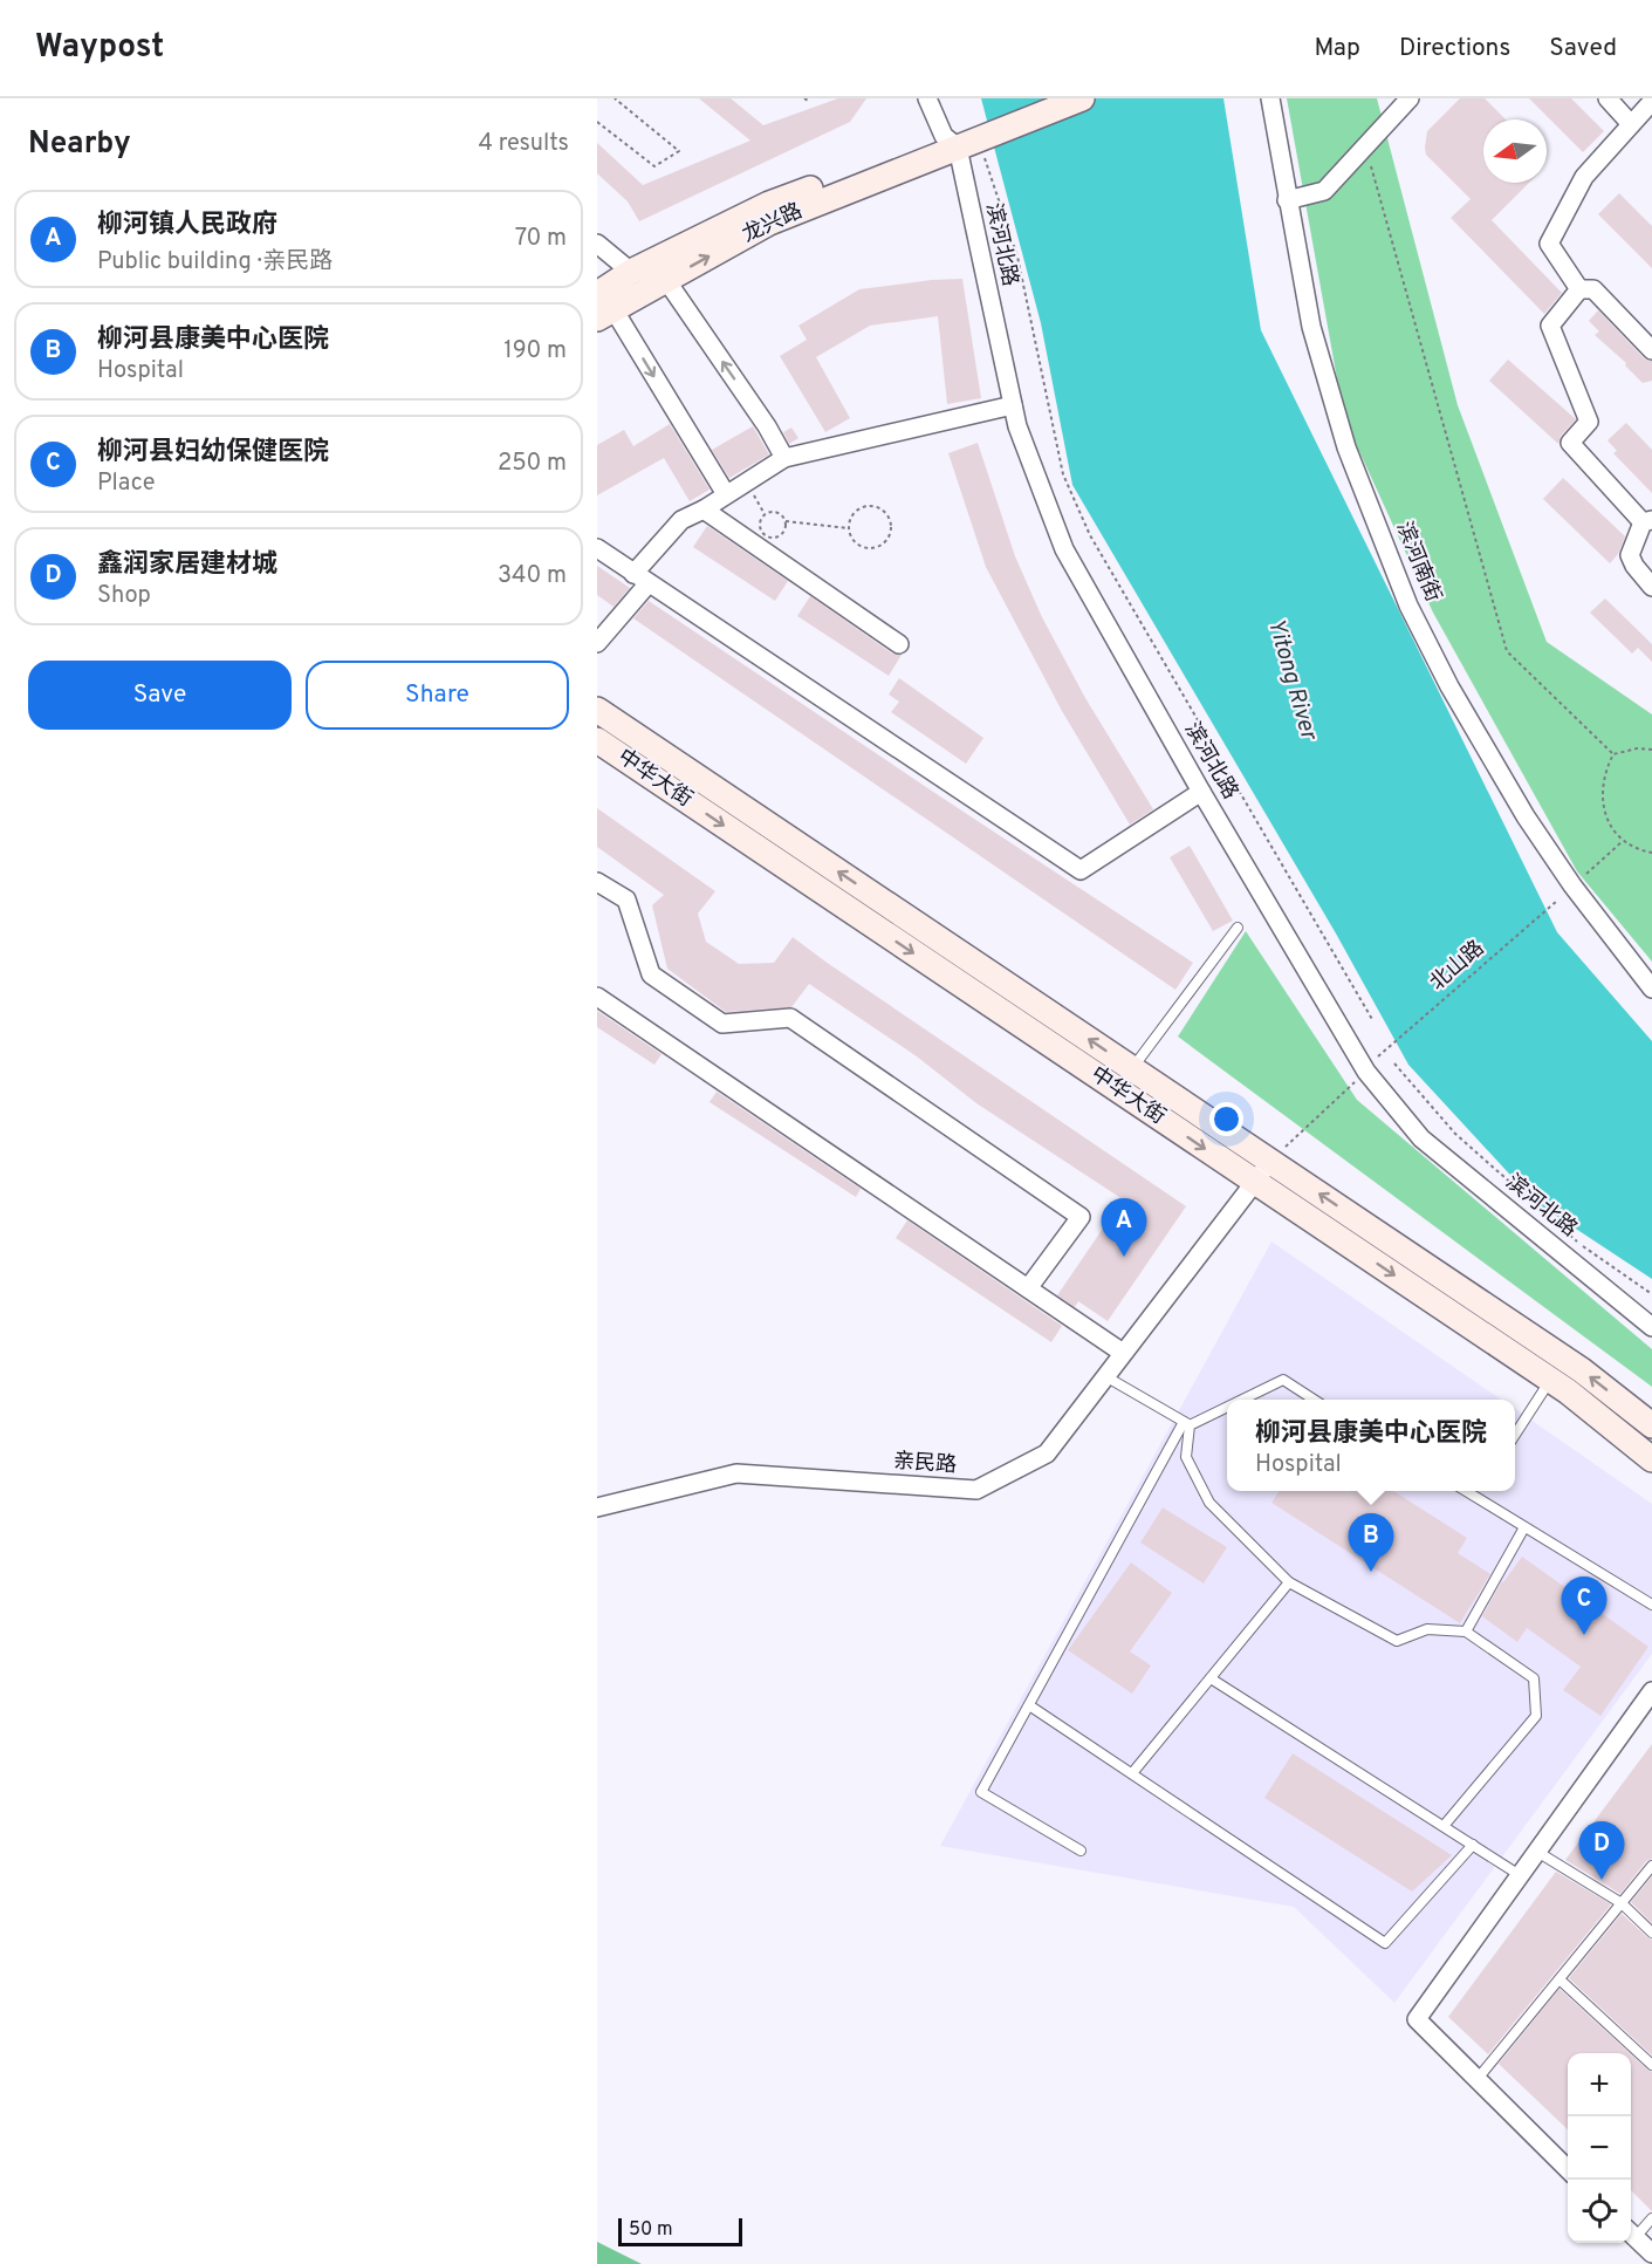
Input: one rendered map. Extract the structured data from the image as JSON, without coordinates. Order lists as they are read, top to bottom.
{
  "streets": {
    "main road": ["龙兴路", "中华大街"],
    "street": ["滨河北路", "滨河南街", "亲民路"],
    "path": ["北山路"]
  },
  "crossings": [
    ["龙兴路", "滨河北路"],
    ["滨河北路", "北山路"],
    ["中华大街", "北山路"],
    ["中华大街", "亲民路"],
    ["北山路", "亲民路"]
  ],
  "water": ["Yitong River"],
  "scale_bar": "50 m",
  "north": "left",
  "page": {
    "header": "Waypost",
    "nav": ["Map", "Directions", "Saved"],
    "heading": ["Nearby", "4 results"],
    "list": [
      {
        "mark": "A",
        "name": "柳河镇人民政府",
        "note": "Public building · 亲民路",
        "value": "70 m"
      },
      {
        "mark": "B",
        "name": "柳河县康美中心医院",
        "note": "Hospital",
        "value": "190 m"
      },
      {
        "mark": "C",
        "name": "柳河县妇幼保健医院",
        "note": "Place",
        "value": "250 m"
      },
      {
        "mark": "D",
        "name": "鑫润家居建材城",
        "note": "Shop",
        "value": "340 m"
      }
    ],
    "buttons": ["Save", "Share"],
    "pins": [
      "A",
      "B",
      "C",
      "D"
    ],
    "popup": ["柳河县康美中心医院", "Hospital"],
    "map_buttons": ["+", "−"],
    "scale": "50 m"
  }
}
